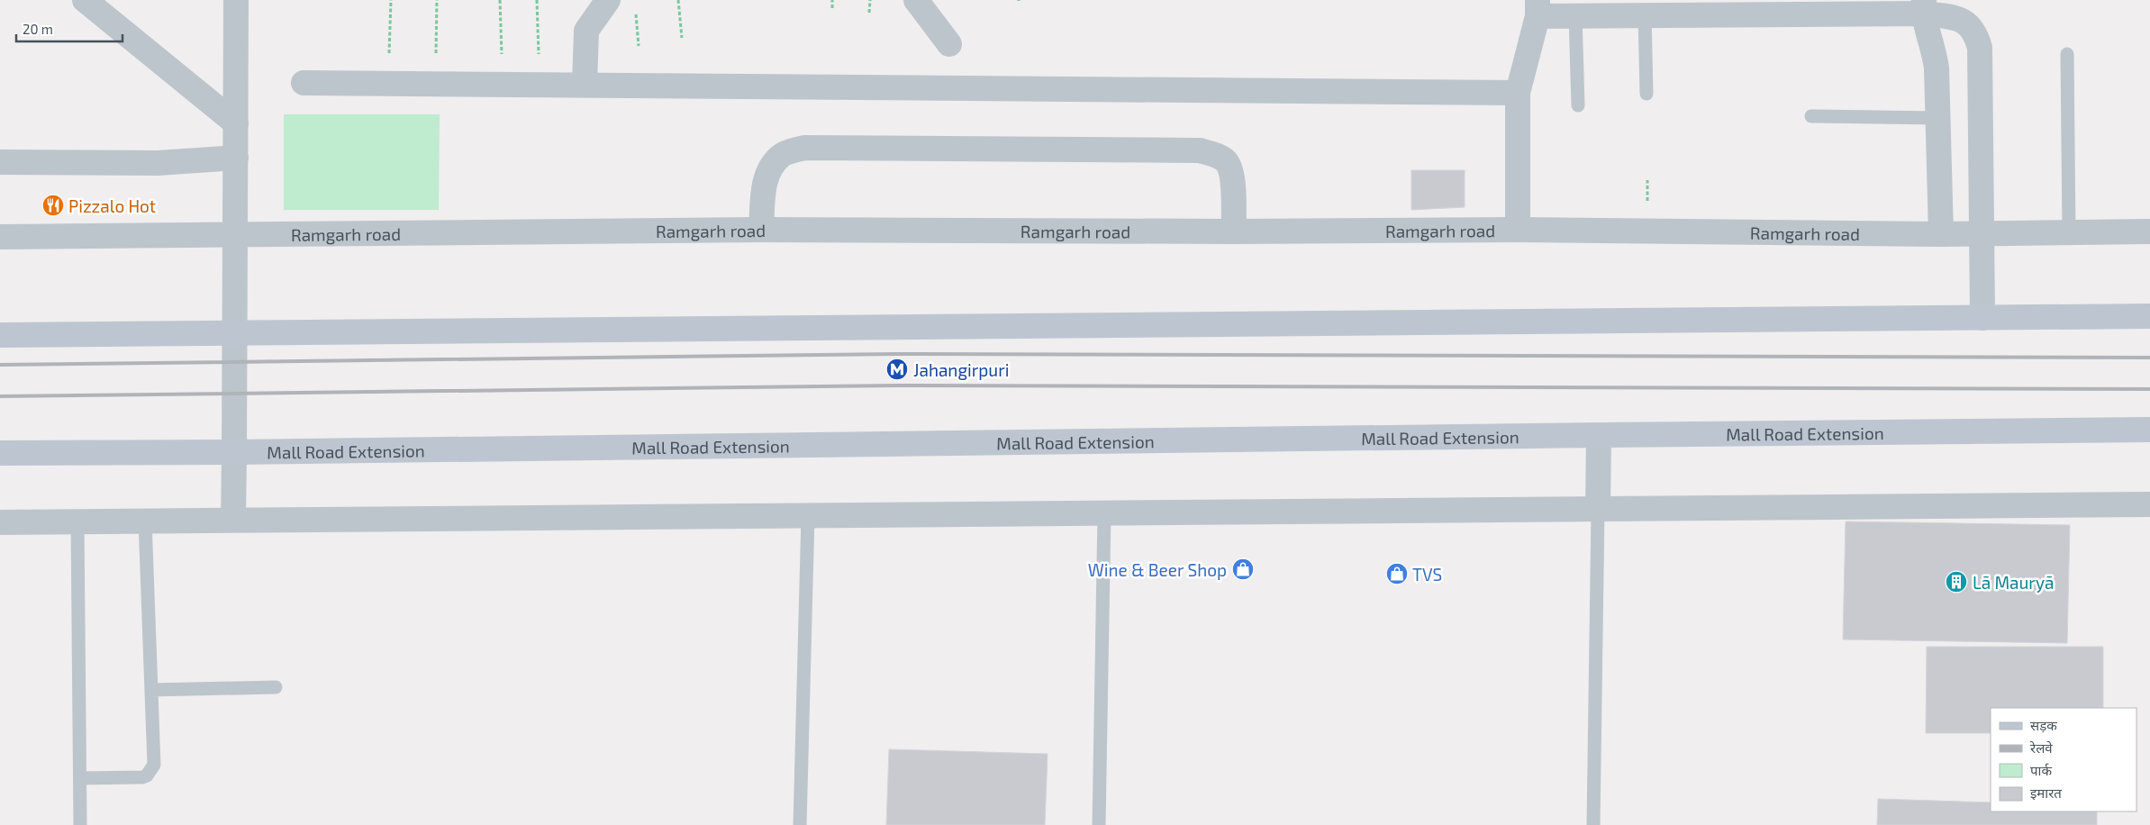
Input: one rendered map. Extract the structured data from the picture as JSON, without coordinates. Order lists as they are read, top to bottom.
{
  "streets": {
    "main road": ["Mall Road Extension"],
    "street": ["Ramgarh road"]
  },
  "places": {
    "restaurant": ["Pizzalo Hot"],
    "metro station": ["Jahangirpuri"],
    "shop": ["Wine & Beer Shop", "TVS"],
    "building": ["Lā Mauryā"]
  },
  "legend": [
    "सड़क",
    "रेलवे",
    "पार्क",
    "इमारत"
  ],
  "scale_bar": "20 m"
}
